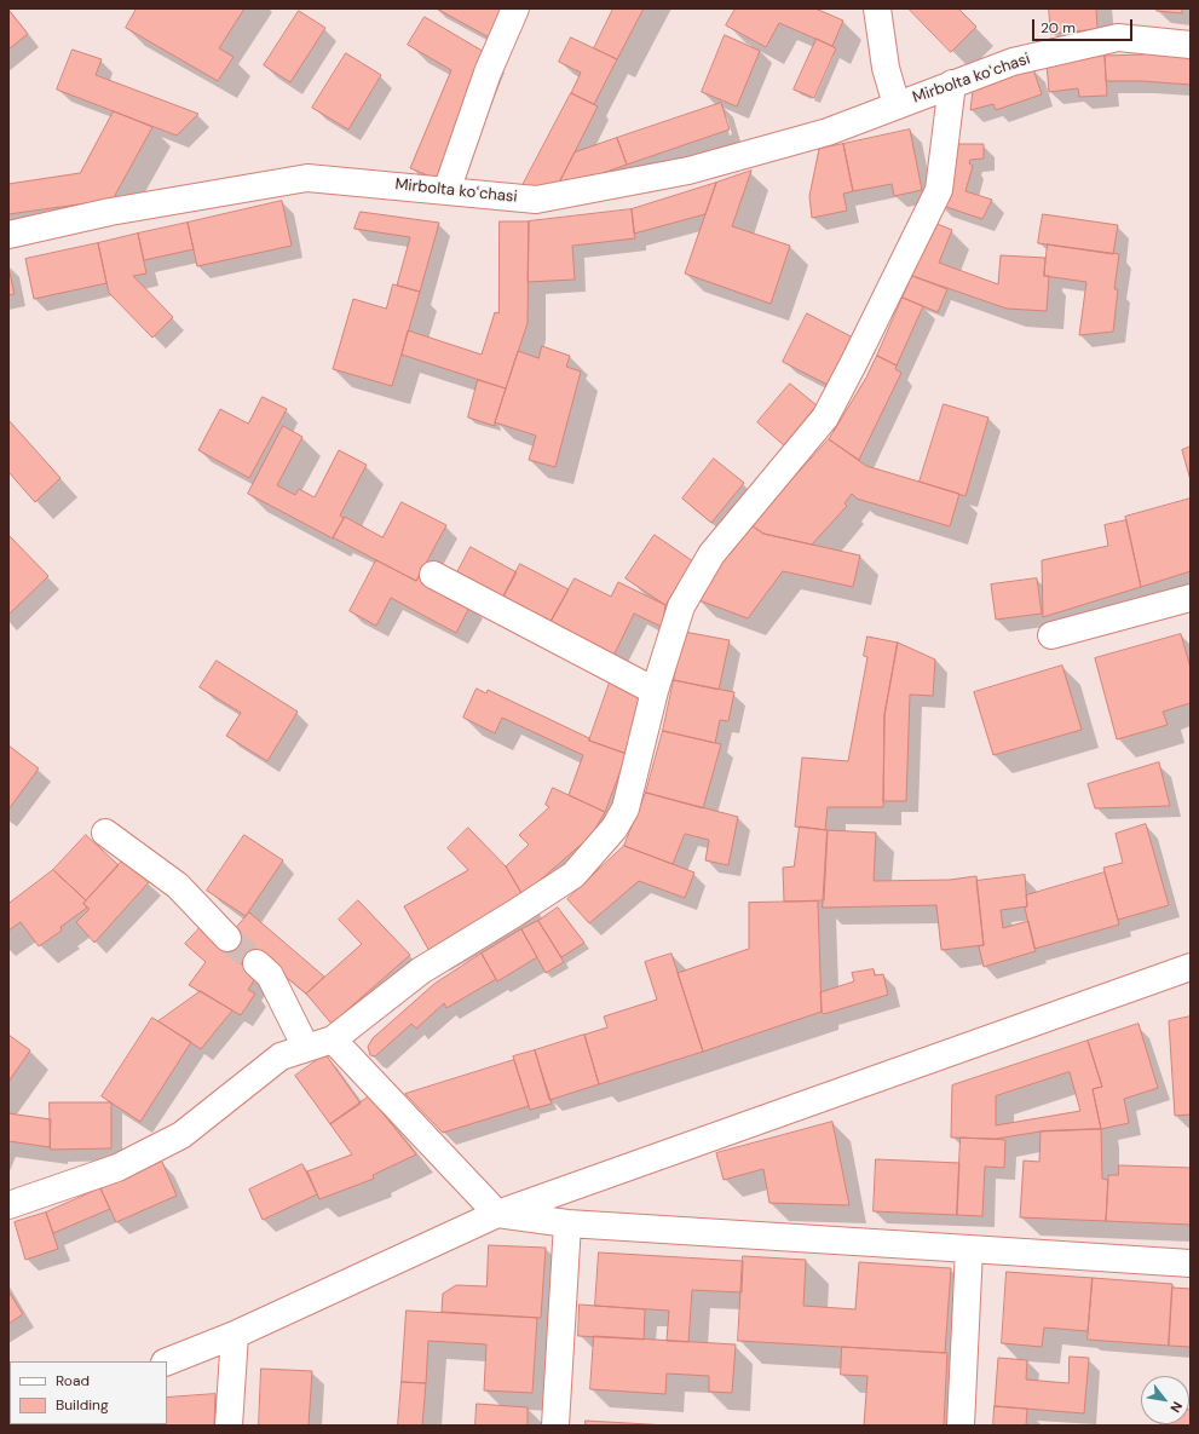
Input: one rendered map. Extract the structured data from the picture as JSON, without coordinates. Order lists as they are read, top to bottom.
{
  "streets": {
    "street": ["Mirbolta koʻchasi"]
  },
  "legend": ["Road", "Building"],
  "scale_bar": "20 m",
  "north": "bottom right"
}
